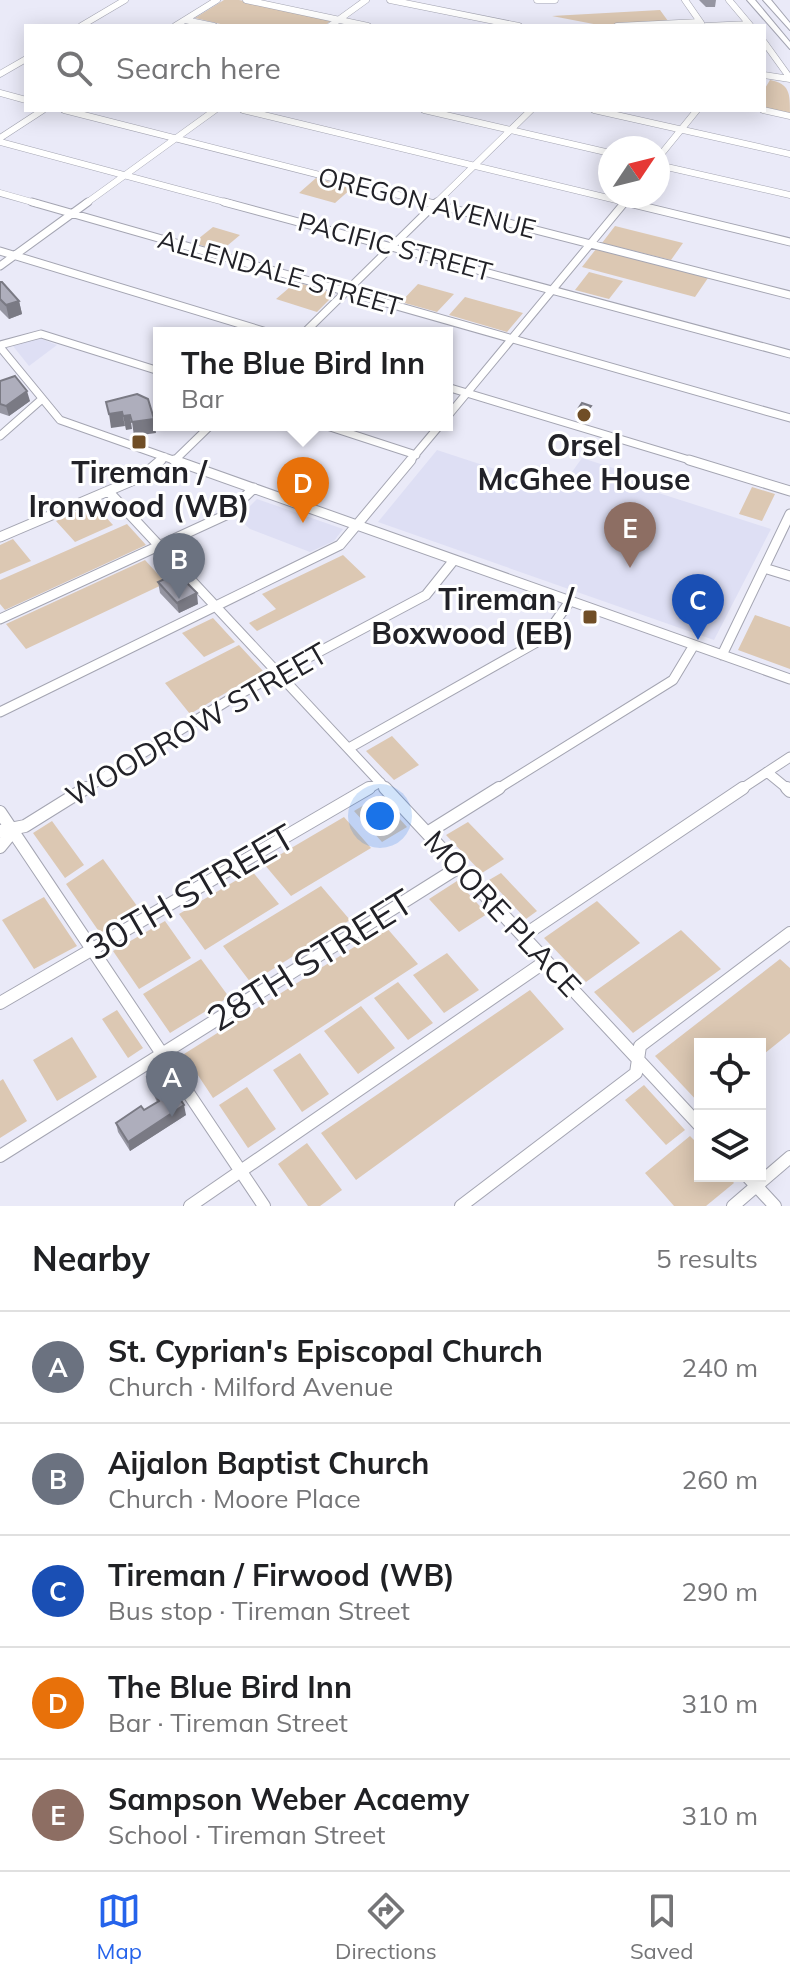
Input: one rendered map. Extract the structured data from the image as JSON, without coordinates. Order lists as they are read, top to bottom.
{
  "streets": {
    "street": [
      "OREGON AVENUE",
      "PACIFIC STREET",
      "ALLENDALE STREET",
      "WOODROW STREET",
      "30TH STREET",
      "MOORE PLACE",
      "28TH STREET"
    ]
  },
  "crossings": [
    ["WOODROW STREET", "MOORE PLACE"],
    ["30TH STREET", "MOORE PLACE"],
    ["MOORE PLACE", "28TH STREET"]
  ],
  "places": {
    "other": ["Orsel McGhee House"],
    "transit": ["Tireman / Ironwood (WB)", "Tireman / Boxwood (EB)"]
  },
  "north": "top right",
  "page": {
    "search": "Search here",
    "popup": ["The Blue Bird Inn", "Bar"],
    "pins": [
      "D",
      "E",
      "B",
      "C",
      "A"
    ],
    "heading": ["Nearby", "5 results"],
    "list": [
      {
        "mark": "A",
        "name": "St. Cyprian's Episcopal Church",
        "note": "Church · Milford Avenue",
        "value": "240 m"
      },
      {
        "mark": "B",
        "name": "Aijalon Baptist Church",
        "note": "Church · Moore Place",
        "value": "260 m"
      },
      {
        "mark": "C",
        "name": "Tireman / Firwood (WB)",
        "note": "Bus stop · Tireman Street",
        "value": "290 m"
      },
      {
        "mark": "D",
        "name": "The Blue Bird Inn",
        "note": "Bar · Tireman Street",
        "value": "310 m"
      },
      {
        "mark": "E",
        "name": "Sampson Weber Acaemy",
        "note": "School · Tireman Street",
        "value": "310 m"
      }
    ],
    "nav": ["Map", "Directions", "Saved"]
  }
}
